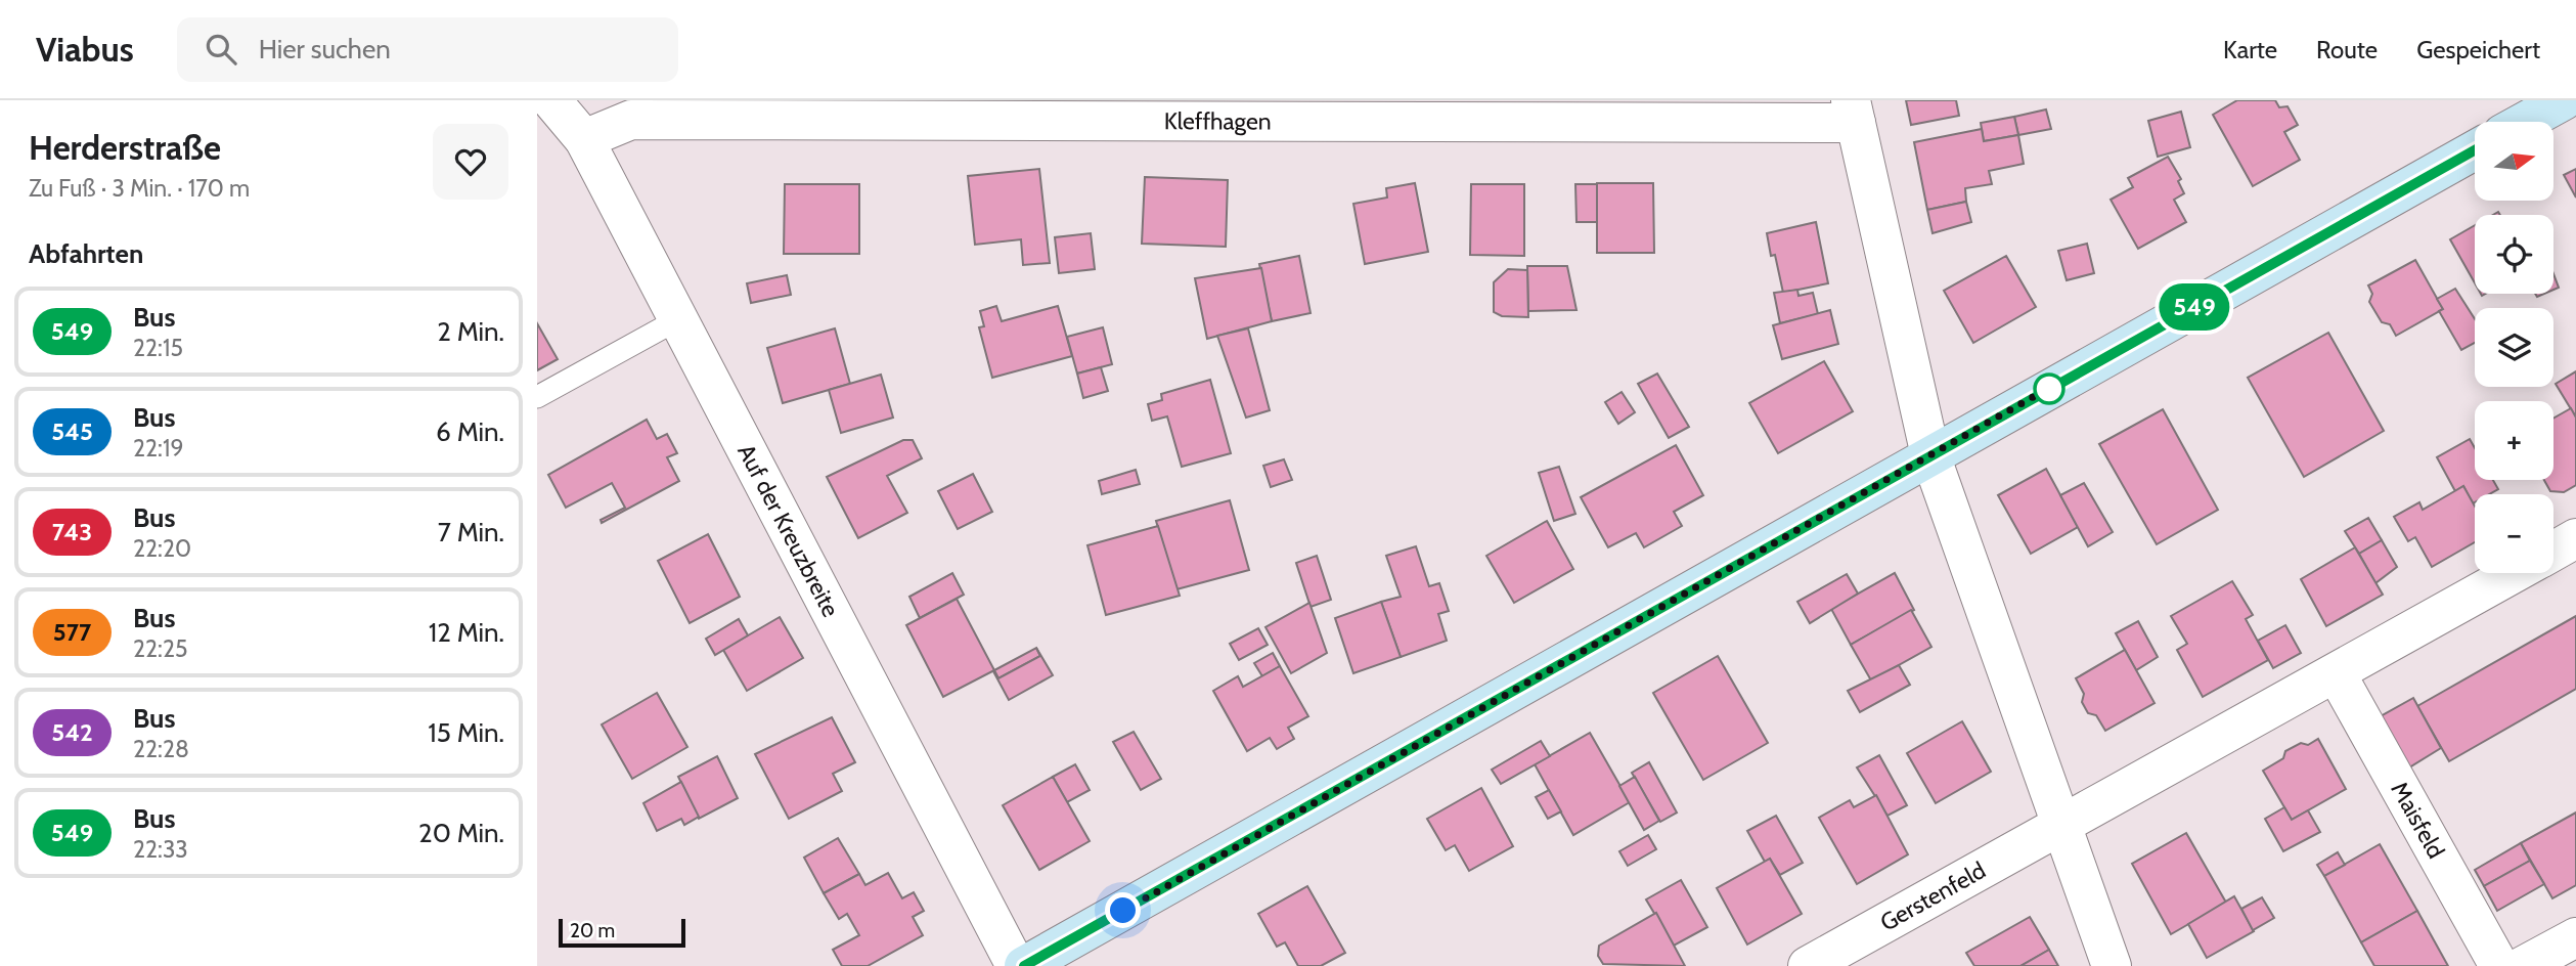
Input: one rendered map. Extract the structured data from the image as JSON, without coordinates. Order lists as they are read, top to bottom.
{
  "streets": {
    "street": [
      "Kleffhagen",
      "Auf der Kreuzbreite",
      "Maisfeld",
      "Gerstenfeld"
    ]
  },
  "crossings": [
    ["Kleffhagen", "Auf der Kreuzbreite"]
  ],
  "lines": ["bus line 549"],
  "scale_bar": "20 m",
  "north": "right",
  "page": {
    "header": "Viabus",
    "search": "Hier suchen",
    "nav": ["Karte", "Route", "Gespeichert"],
    "heading": [
      ["Herderstraße", "Zu Fuß · 3 Min. · 170 m"],
      "Abfahrten"
    ],
    "on_map": "549",
    "map_buttons": ["+", "−"],
    "list": [
      {
        "mark": "549",
        "name": "Bus",
        "note": "22:15",
        "value": "2 Min."
      },
      {
        "mark": "545",
        "name": "Bus",
        "note": "22:19",
        "value": "6 Min."
      },
      {
        "mark": "743",
        "name": "Bus",
        "note": "22:20",
        "value": "7 Min."
      },
      {
        "mark": "577",
        "name": "Bus",
        "note": "22:25",
        "value": "12 Min."
      },
      {
        "mark": "542",
        "name": "Bus",
        "note": "22:28",
        "value": "15 Min."
      },
      {
        "mark": "549",
        "name": "Bus",
        "note": "22:33",
        "value": "20 Min."
      }
    ],
    "scale": "20 m"
  }
}
